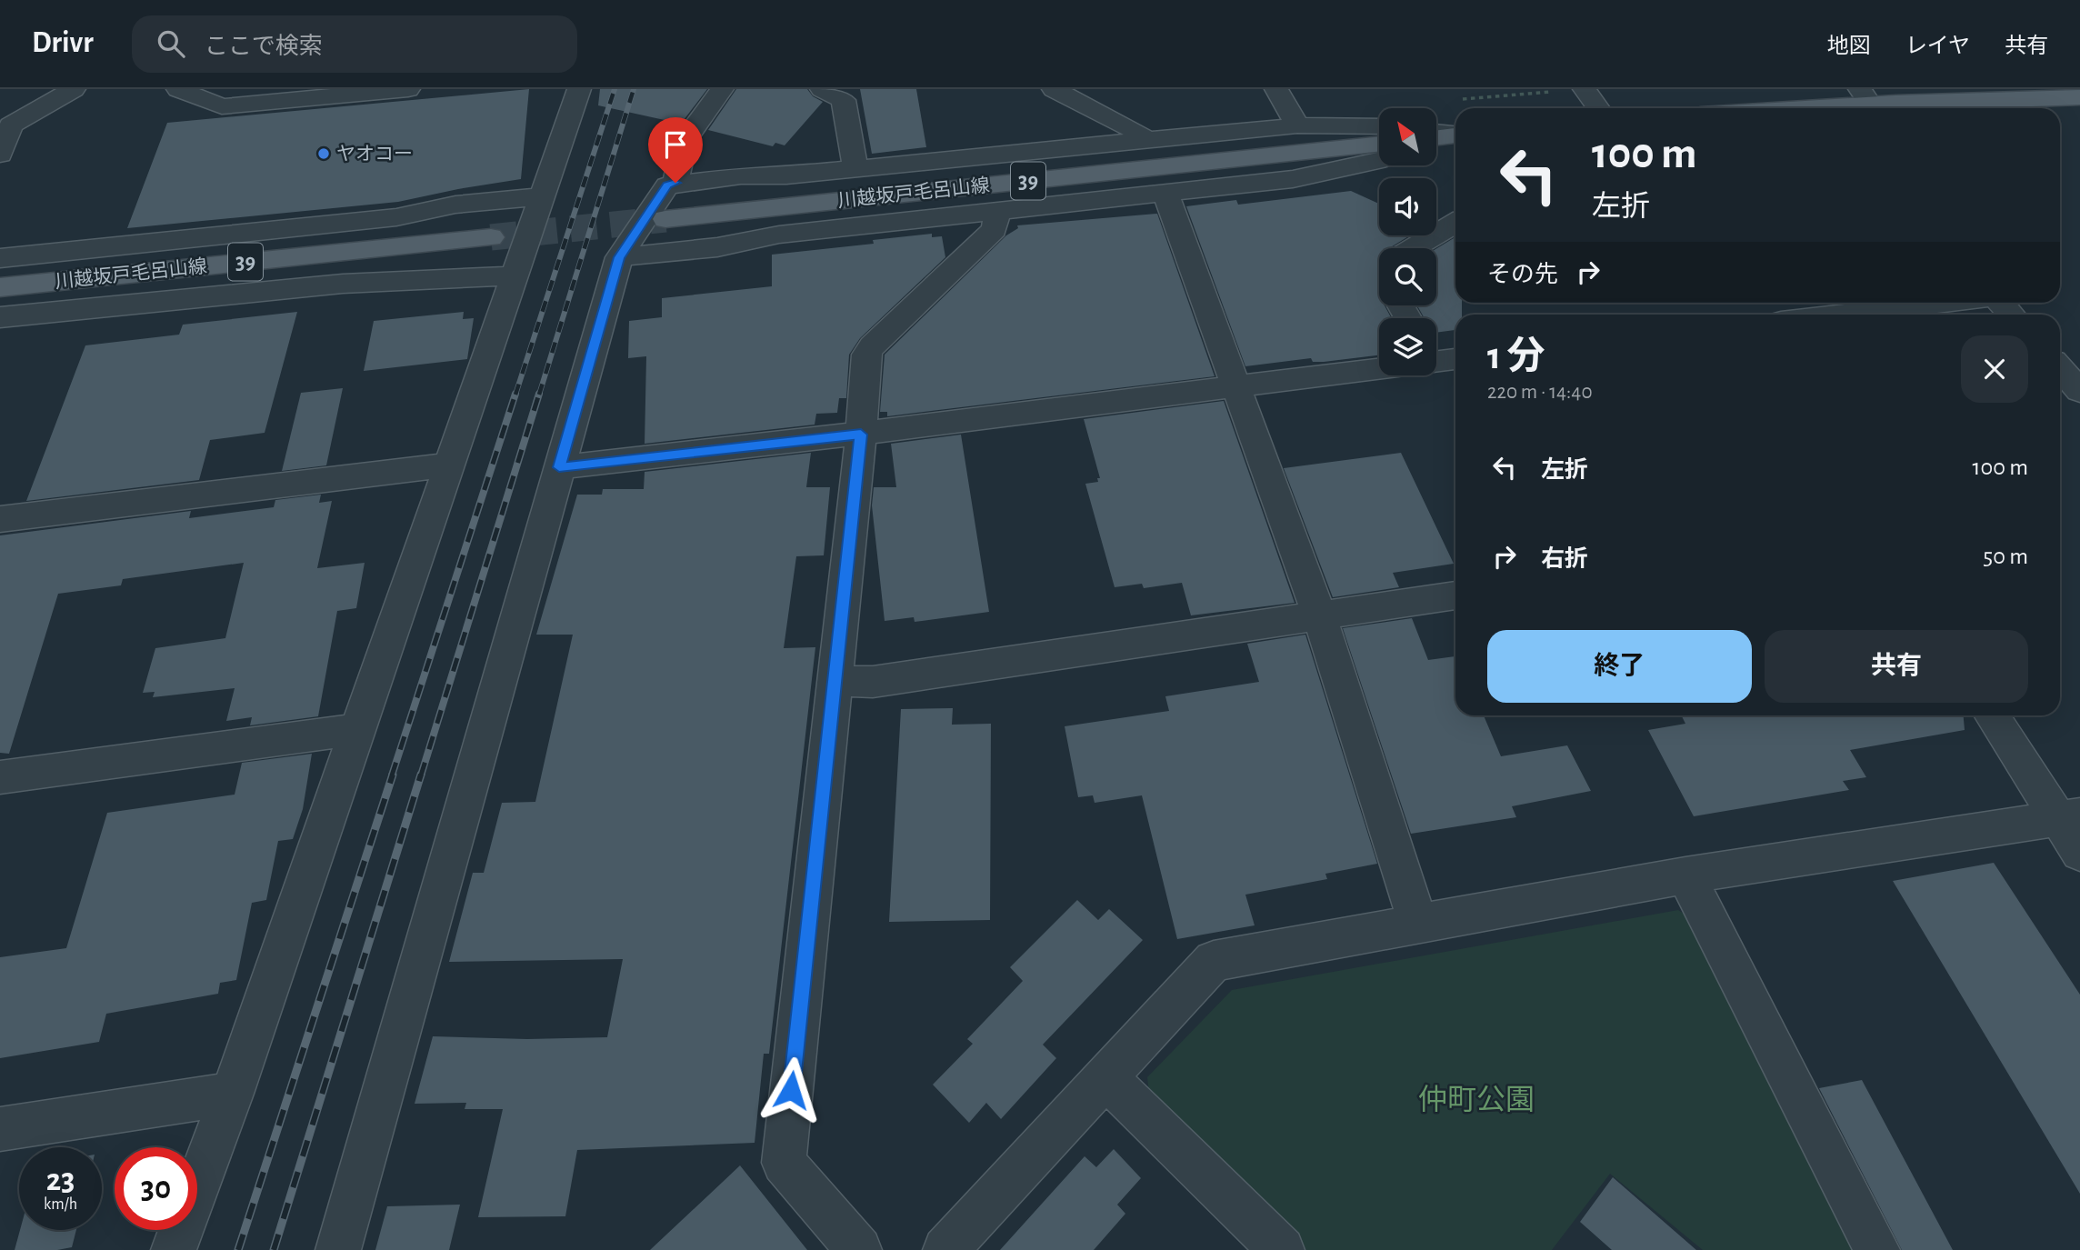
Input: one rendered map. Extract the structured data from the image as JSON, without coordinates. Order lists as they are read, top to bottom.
{
  "streets": {
    "main road": ["39", "川越坂戸毛呂山線"]
  },
  "parks": ["仲町公園"],
  "places": ["ヤオコー"],
  "north": "top left",
  "page": {
    "header": "Drivr",
    "search": "ここで検索",
    "nav": ["地図", "レイヤ", "共有"],
    "turn": ["100 m", "左折"],
    "then": "その先",
    "heading": ["1 分", "220 m · 14:40"],
    "list": [
      {
        "name": "左折",
        "value": "100 m"
      },
      {
        "name": "右折",
        "value": "50 m"
      }
    ],
    "buttons": ["終了", "共有"],
    "speed": "23 km/h",
    "limit": "30"
  }
}
